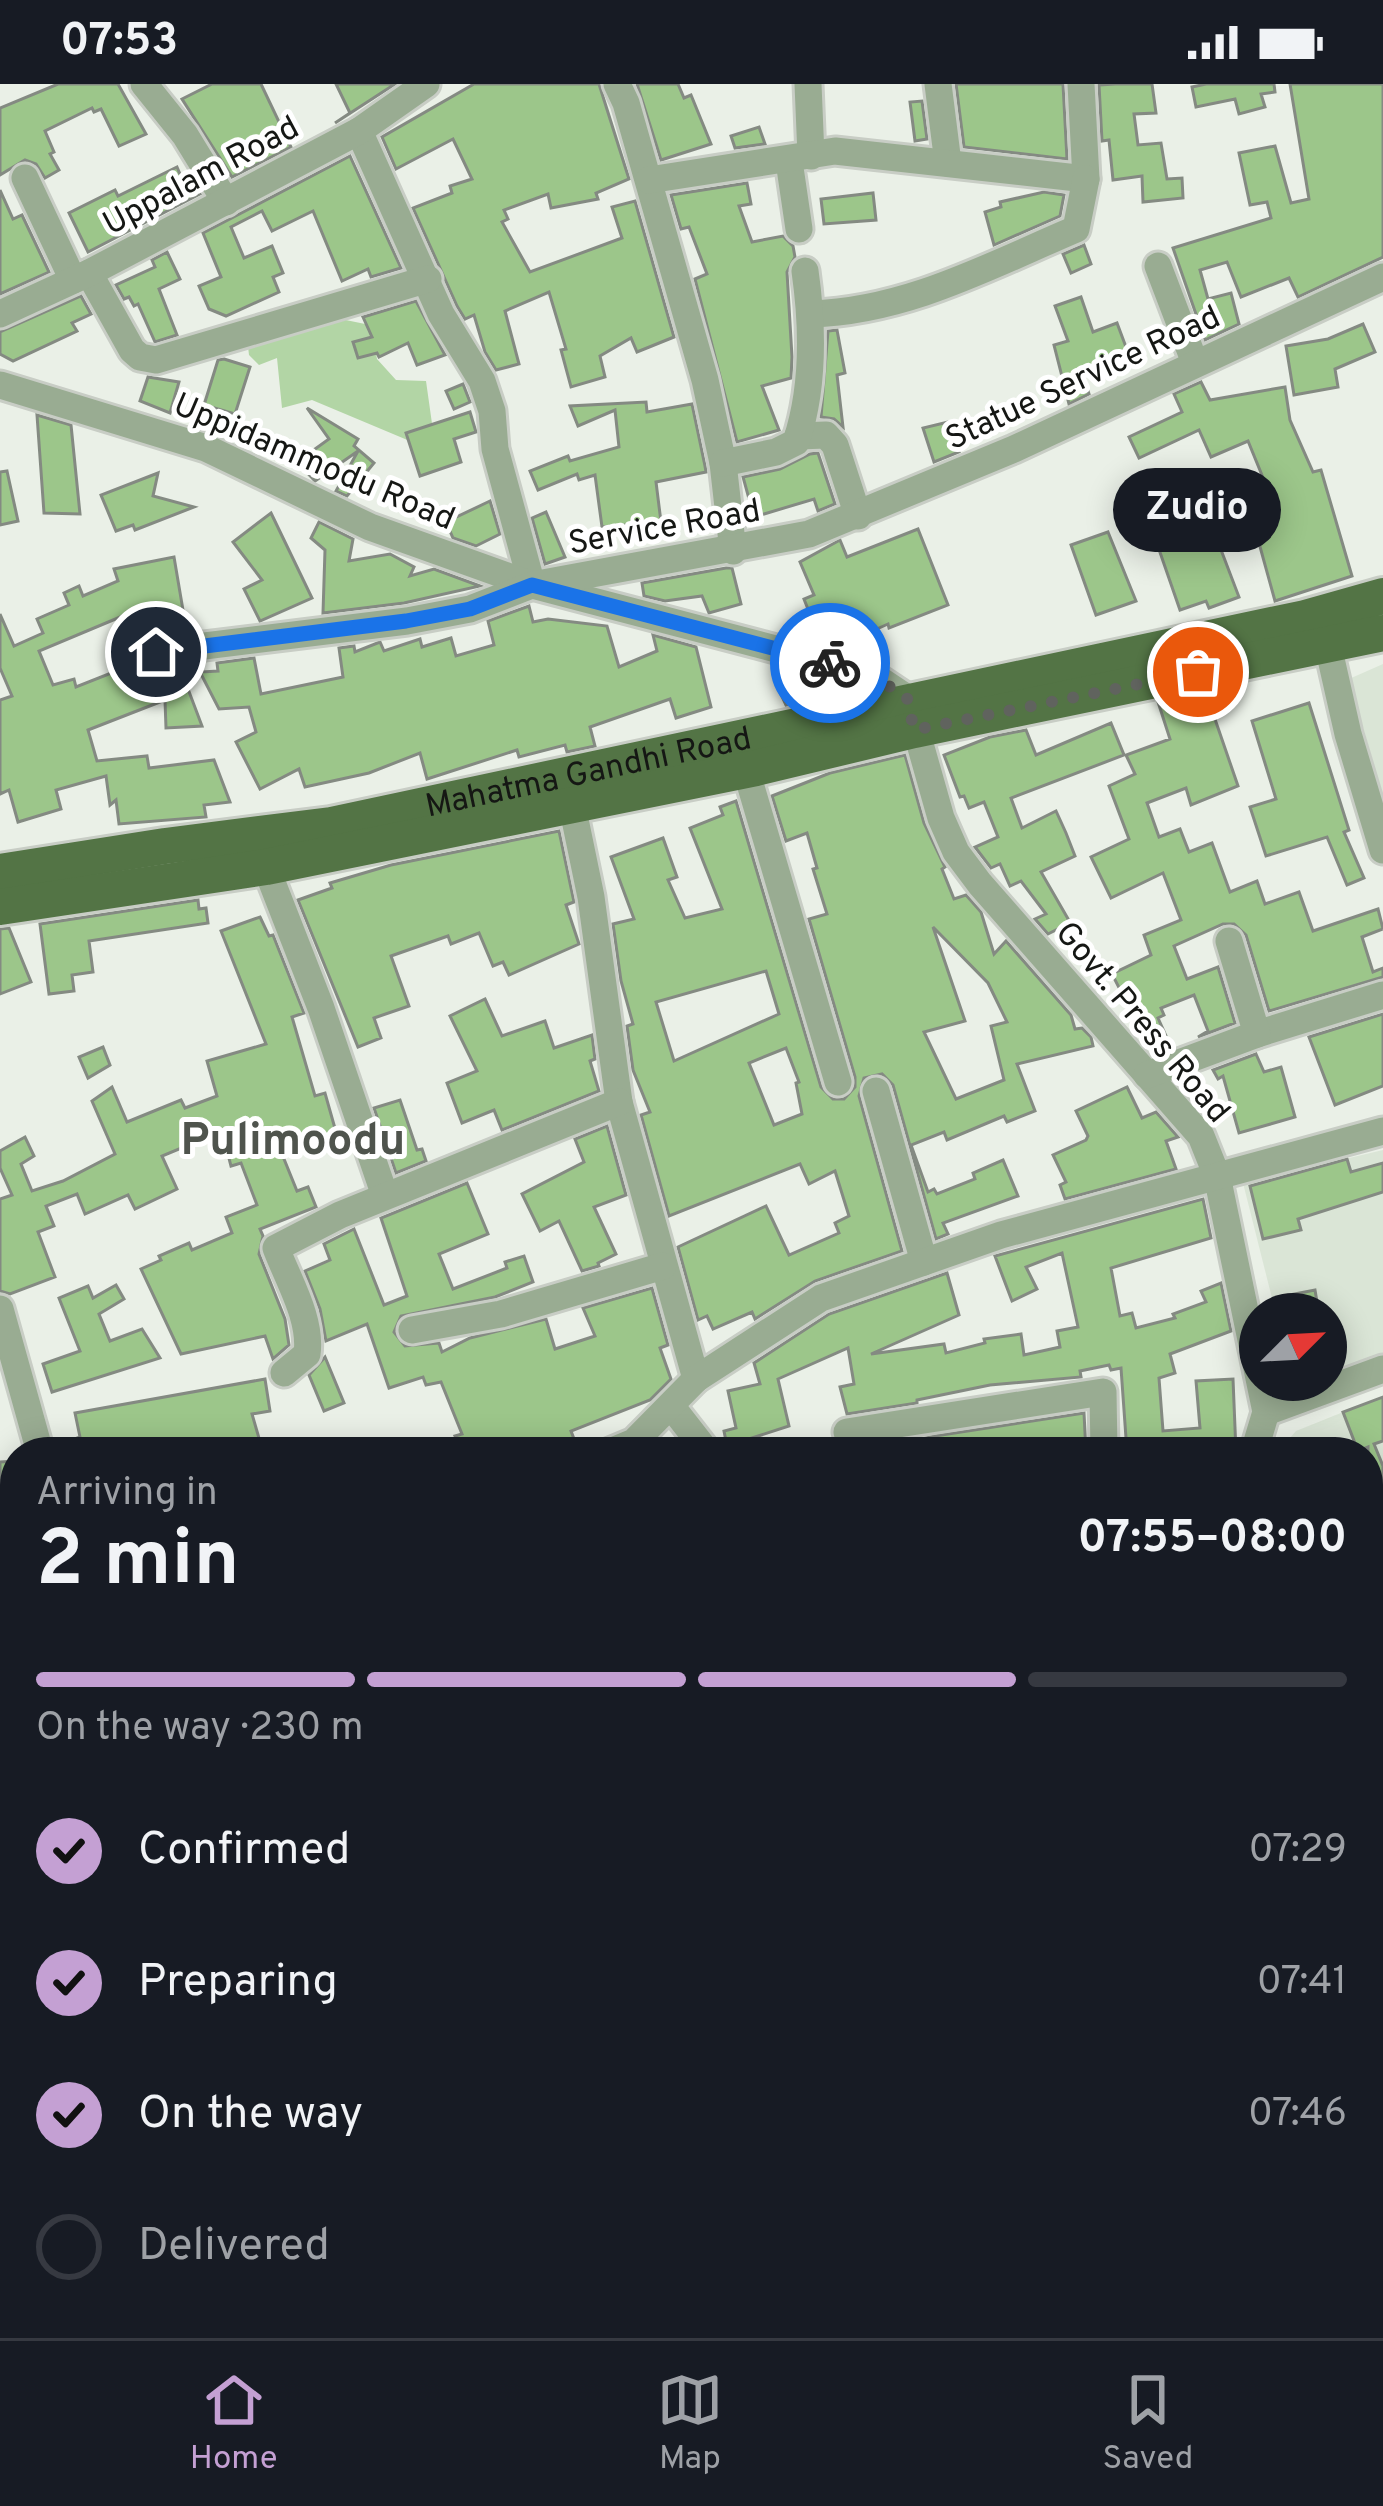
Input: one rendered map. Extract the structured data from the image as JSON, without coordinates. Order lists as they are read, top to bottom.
{
  "streets": {
    "main road": ["Mahatma Gandhi Road"],
    "street": [
      "Uppalam Road",
      "Statue Service Road",
      "Uppidammodu Road",
      "Service Road",
      "Govt. Press Road"
    ]
  },
  "crossings": [
    ["Statue Service Road", "Service Road"],
    ["Uppidammodu Road", "Service Road"],
    ["Uppidammodu Road", "Mahatma Gandhi Road"],
    ["Uppidammodu Road", "Govt. Press Road"],
    ["Mahatma Gandhi Road", "Govt. Press Road"]
  ],
  "districts": ["Pulimoodu"],
  "places": ["Zudio"],
  "north": "top right",
  "page": {
    "status": "07:53",
    "bubble": "Zudio",
    "heading": ["2 min", "Arriving in", "07:55–08:00"],
    "bar": "On the way · 230 m",
    "list": [
      ["Confirmed", "07:29"],
      ["Preparing", "07:41"],
      ["On the way", "07:46"],
      "Delivered"
    ],
    "tabs": ["Home", "Map", "Saved"]
  }
}
